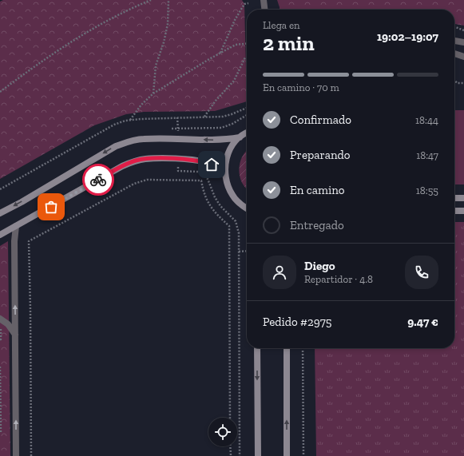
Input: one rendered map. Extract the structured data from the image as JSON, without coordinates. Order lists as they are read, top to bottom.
{
  "page": {
    "heading": ["2 min", "Llega en", "19:02–19:07"],
    "panel": [
      "Diego",
      "Repartidor · 4.8",
      "Pedido #2975",
      "9.47 €"
    ],
    "bar": "En camino · 70 m",
    "list": [
      ["Confirmado", "18:44"],
      ["Preparando", "18:47"],
      ["En camino", "18:55"],
      "Entregado"
    ]
  }
}
